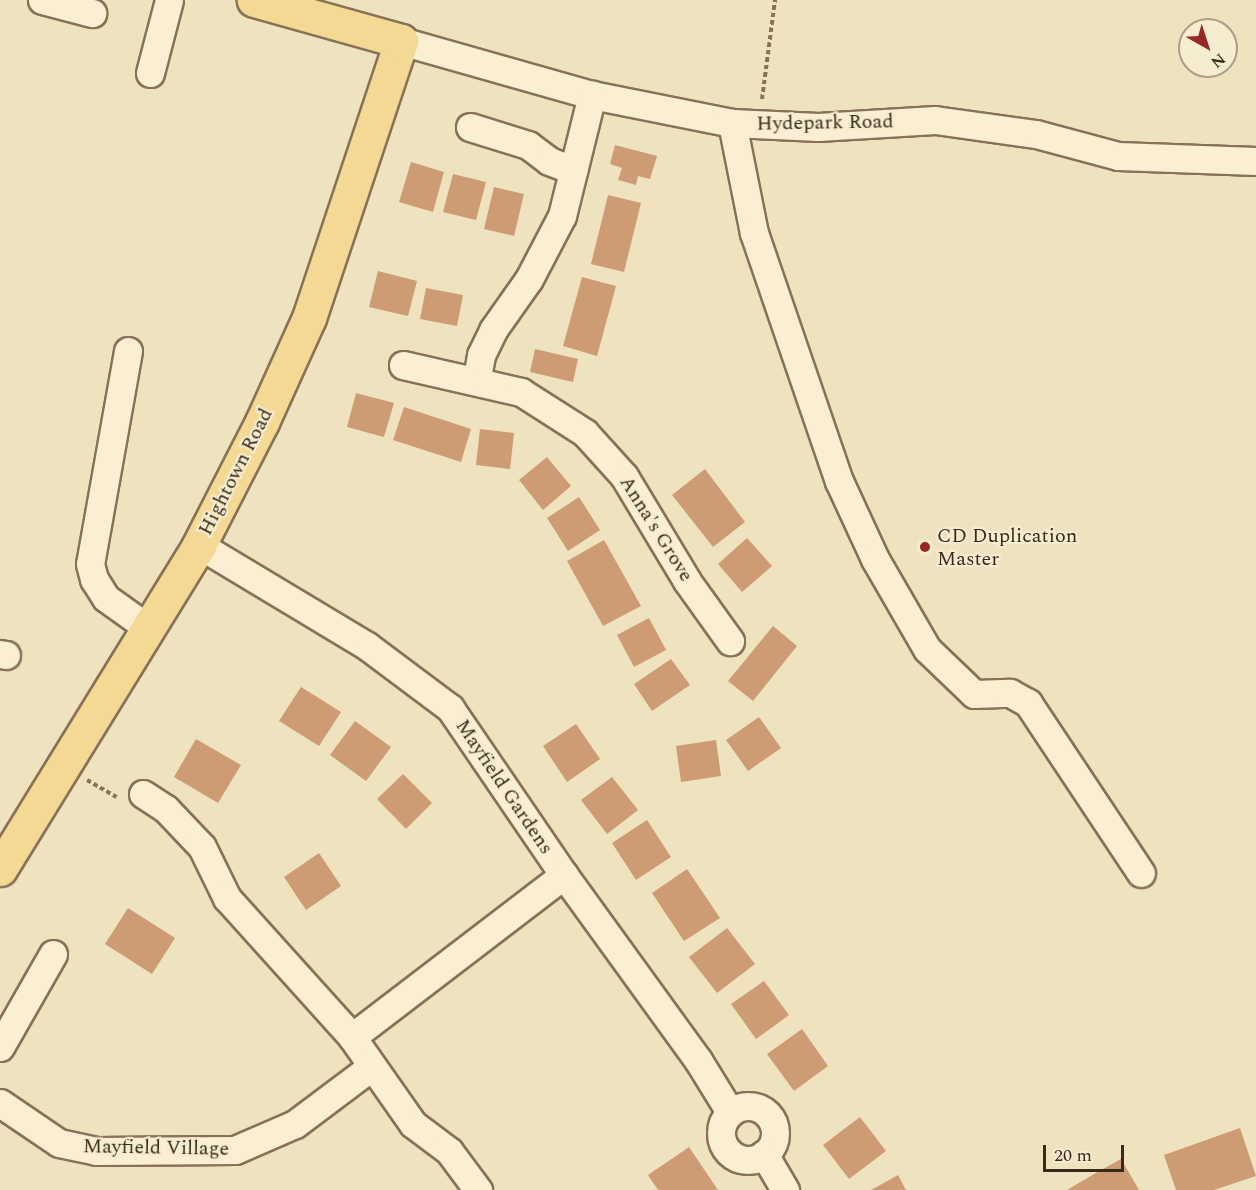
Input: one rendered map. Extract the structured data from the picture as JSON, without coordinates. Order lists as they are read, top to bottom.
{
  "streets": {
    "main road": ["Hightown Road"],
    "street": [
      "Hydepark Road",
      "Anna's Grove",
      "Mayfield Gardens",
      "Mayfield Village"
    ]
  },
  "crossings": [
    ["Hydepark Road", "Hightown Road"],
    ["Hightown Road", "Mayfield Gardens"]
  ],
  "places": ["CD Duplication Master"],
  "scale_bar": "20 m",
  "north": "bottom right"
}
